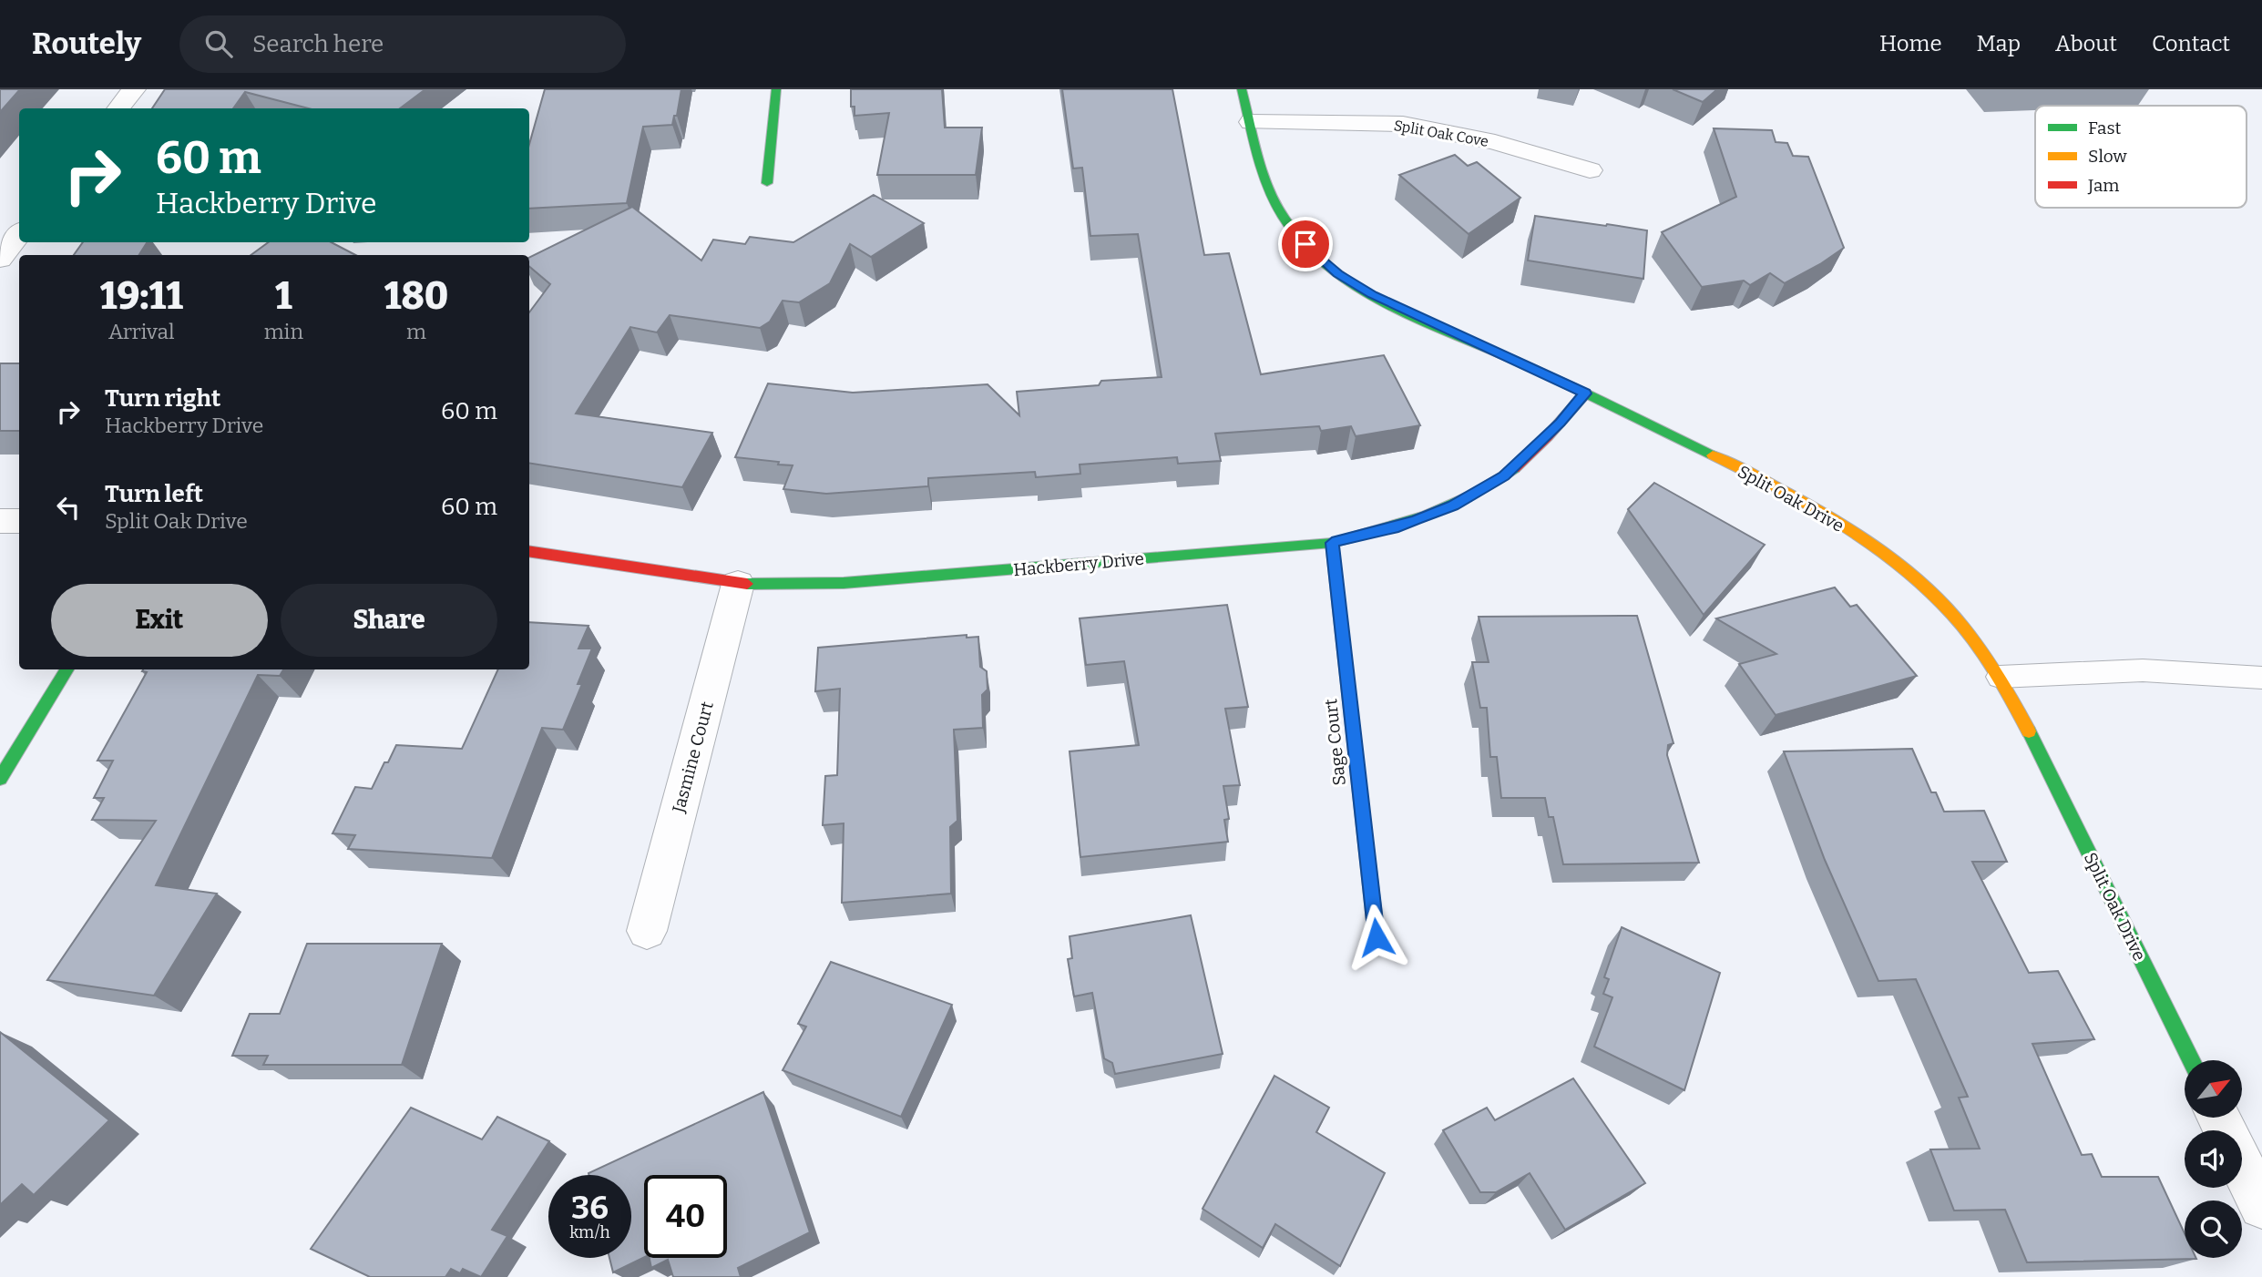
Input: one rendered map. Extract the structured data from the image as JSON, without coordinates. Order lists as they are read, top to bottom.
{
  "streets": {
    "street": [
      "Split Oak Cove",
      "Split Oak Drive",
      "Hackberry Drive",
      "Sage Court",
      "Jasmine Court"
    ]
  },
  "crossings": [
    ["Split Oak Cove", "Split Oak Drive"],
    ["Split Oak Drive", "Hackberry Drive"],
    ["Hackberry Drive", "Sage Court"],
    ["Hackberry Drive", "Jasmine Court"]
  ],
  "legend": ["Fast", "Slow", "Jam"],
  "north": "top right",
  "page": {
    "header": "Routely",
    "search": "Search here",
    "nav": [
      "Home",
      "Map",
      "About",
      "Contact"
    ],
    "turn": ["60 m", "Hackberry Drive"],
    "eta": [
      "19:11",
      "Arrival",
      "1",
      "min",
      "180",
      "m"
    ],
    "list": [
      {
        "name": "Turn right",
        "note": "Hackberry Drive",
        "value": "60 m"
      },
      {
        "name": "Turn left",
        "note": "Split Oak Drive",
        "value": "60 m"
      }
    ],
    "buttons": ["Exit", "Share"],
    "speed": "36 km/h",
    "limit": "40"
  }
}
